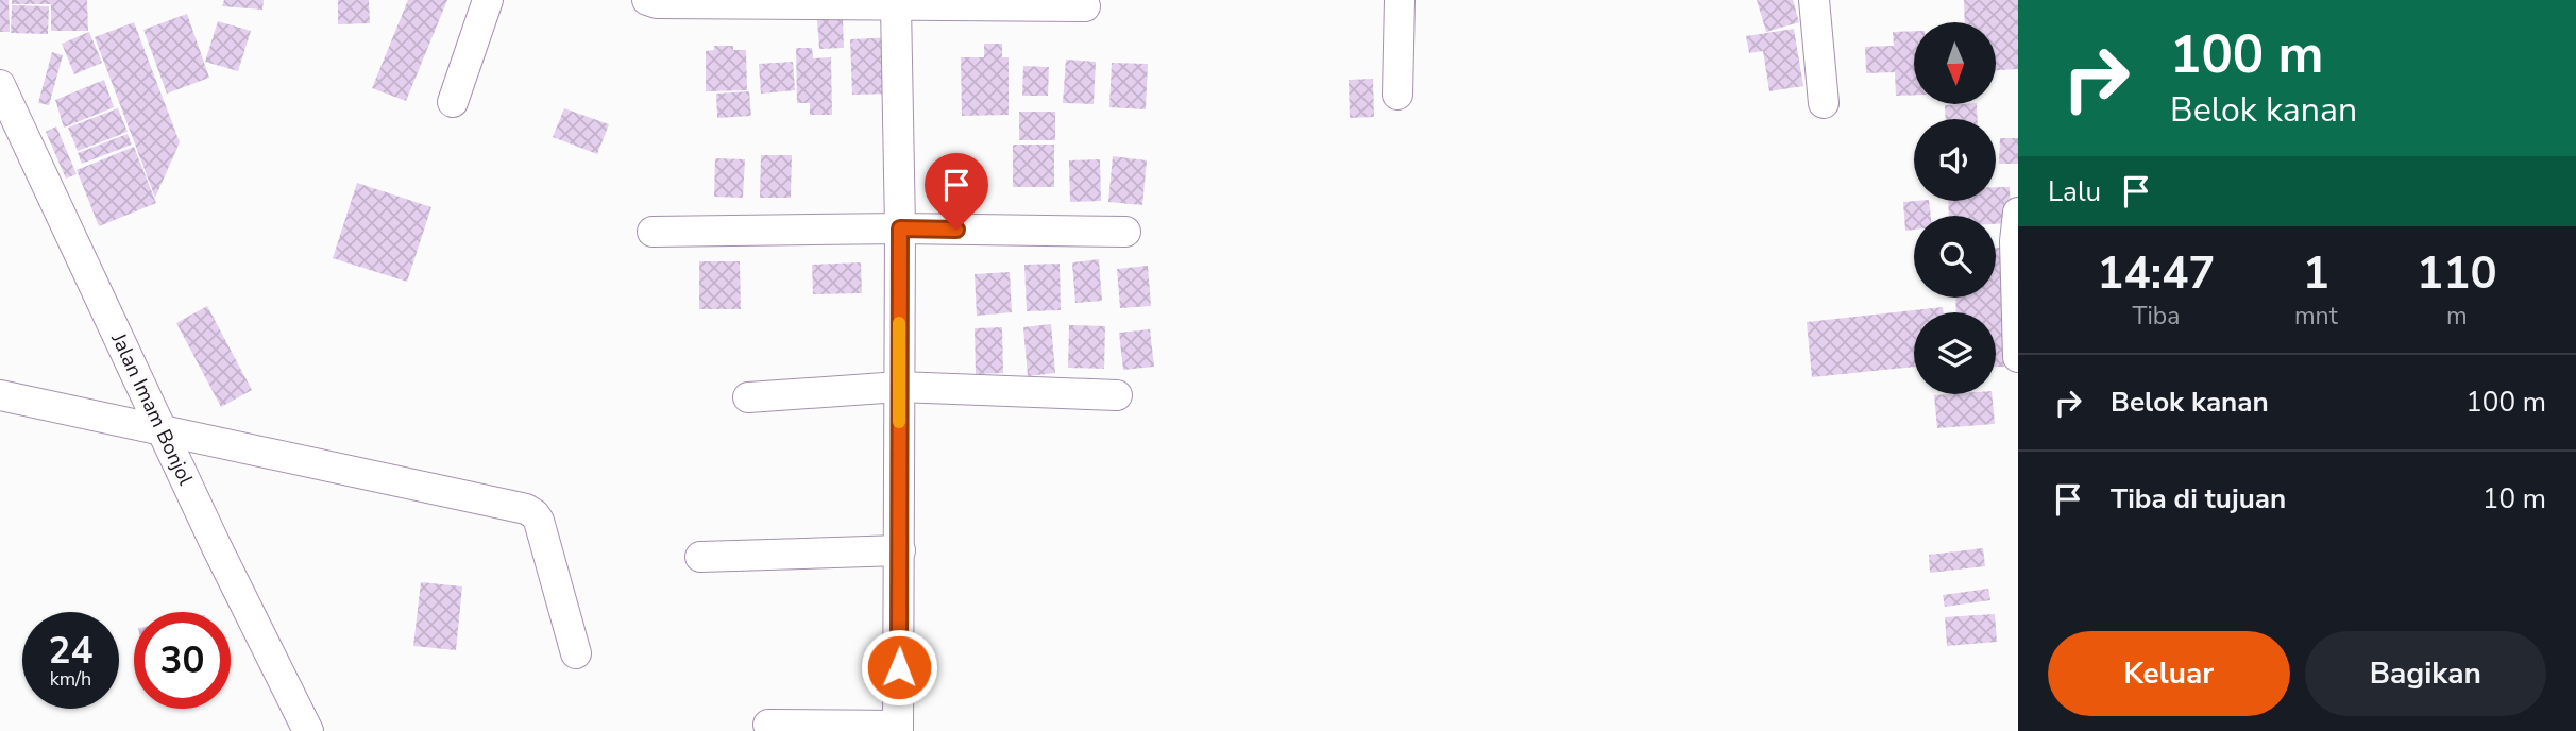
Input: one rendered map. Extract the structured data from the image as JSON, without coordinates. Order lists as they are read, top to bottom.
{
  "streets": {
    "street": ["Jalan Imam Bonjol"]
  },
  "north": "bottom",
  "page": {
    "turn": ["100 m", "Belok kanan"],
    "then": "Lalu",
    "eta": [
      "14:47",
      "Tiba",
      "1",
      "mnt",
      "110",
      "m"
    ],
    "list": [
      {
        "name": "Belok kanan",
        "value": "100 m"
      },
      {
        "name": "Tiba di tujuan",
        "value": "10 m"
      }
    ],
    "speed": "24 km/h",
    "limit": "30",
    "buttons": ["Keluar", "Bagikan"]
  }
}
